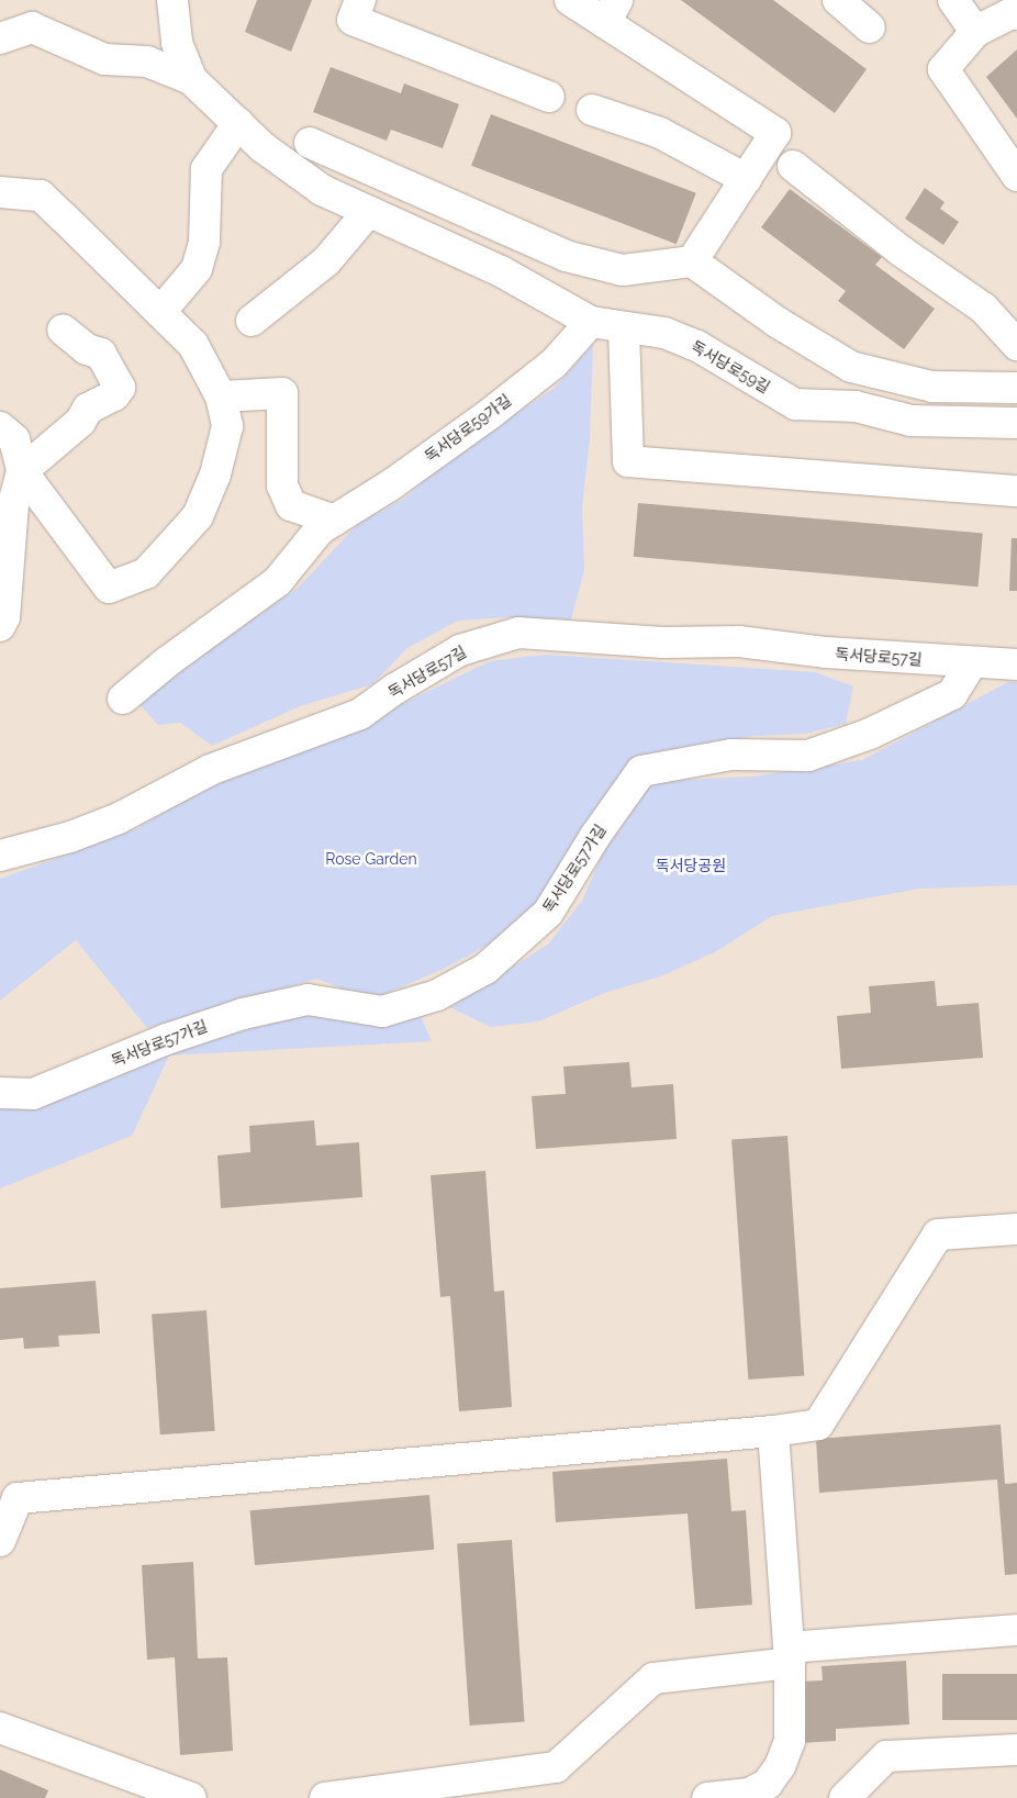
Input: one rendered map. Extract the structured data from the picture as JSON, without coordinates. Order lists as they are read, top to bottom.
{
  "streets": {
    "street": [
      "독서당로59길",
      "독서당로59가길",
      "독서당로57길",
      "독서당로57가길"
    ]
  },
  "crossings": [
    ["독서당로59길", "독서당로59가길"],
    ["독서당로57길", "독서당로57가길"]
  ],
  "parks": ["Rose Garden", "독서당공원"]
}
